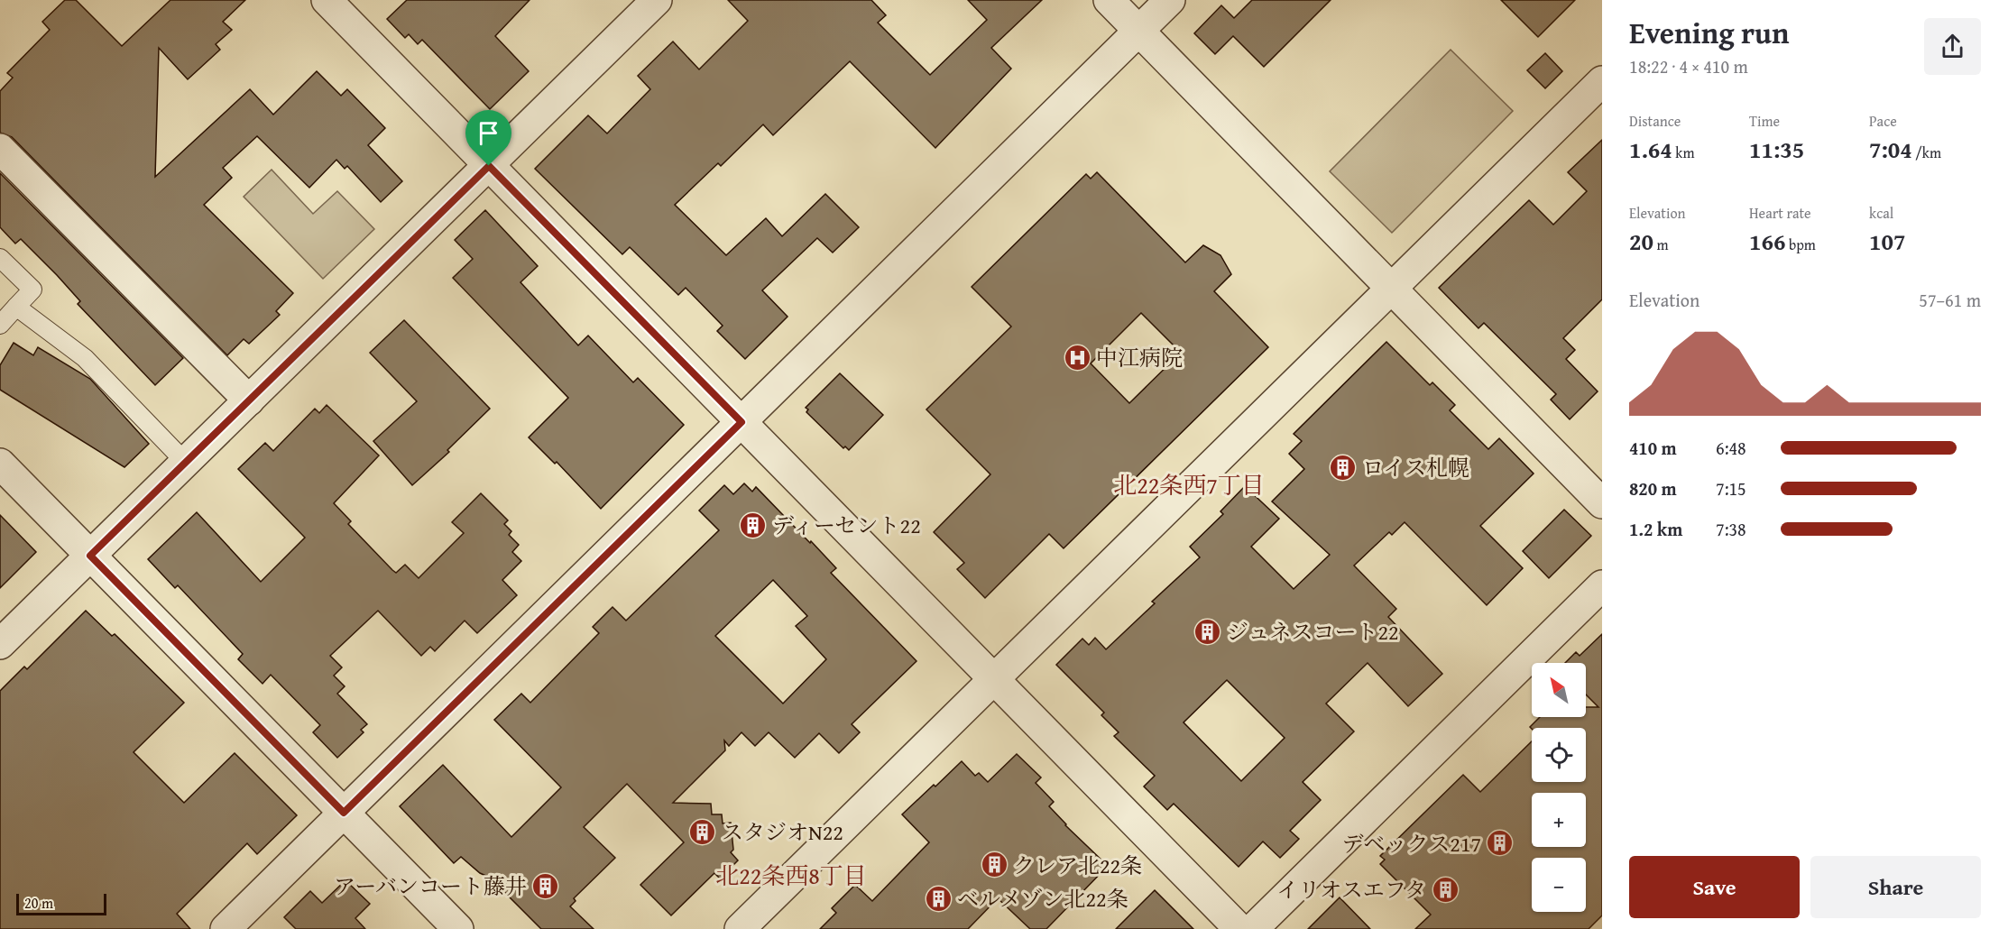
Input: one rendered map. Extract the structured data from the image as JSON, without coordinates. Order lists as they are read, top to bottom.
{
  "districts": ["北22条西7丁目", "北22条西8丁目"],
  "places": {
    "hospital": ["中江病院"],
    "building": [
      "ロイス札幌",
      "ディーセント22",
      "ジュネスコート22",
      "スタジオN22",
      "デベックス217",
      "クレア北22条",
      "アーバンコート藤井",
      "イリオスエフタ",
      "ベルメゾン北22条"
    ]
  },
  "scale_bar": "20 m",
  "north": "top left",
  "page": {
    "heading": ["Evening run", "18:22 · 4 × 410 m"],
    "stats": [
      ["Distance", "1.64 km"],
      ["Time", "11:35"],
      ["Pace", "7:04 /km"],
      ["Elevation", "20 m"],
      ["Heart rate", "166 bpm"],
      ["kcal", "107"]
    ],
    "chart": ["Elevation", "57–61 m"],
    "list": [
      {
        "name": "410 m",
        "note": "6:48"
      },
      {
        "name": "820 m",
        "note": "7:15"
      },
      {
        "name": "1.2 km",
        "note": "7:38"
      }
    ],
    "map_buttons": ["+", "−"],
    "buttons": ["Save", "Share"],
    "scale": "20 m"
  }
}
